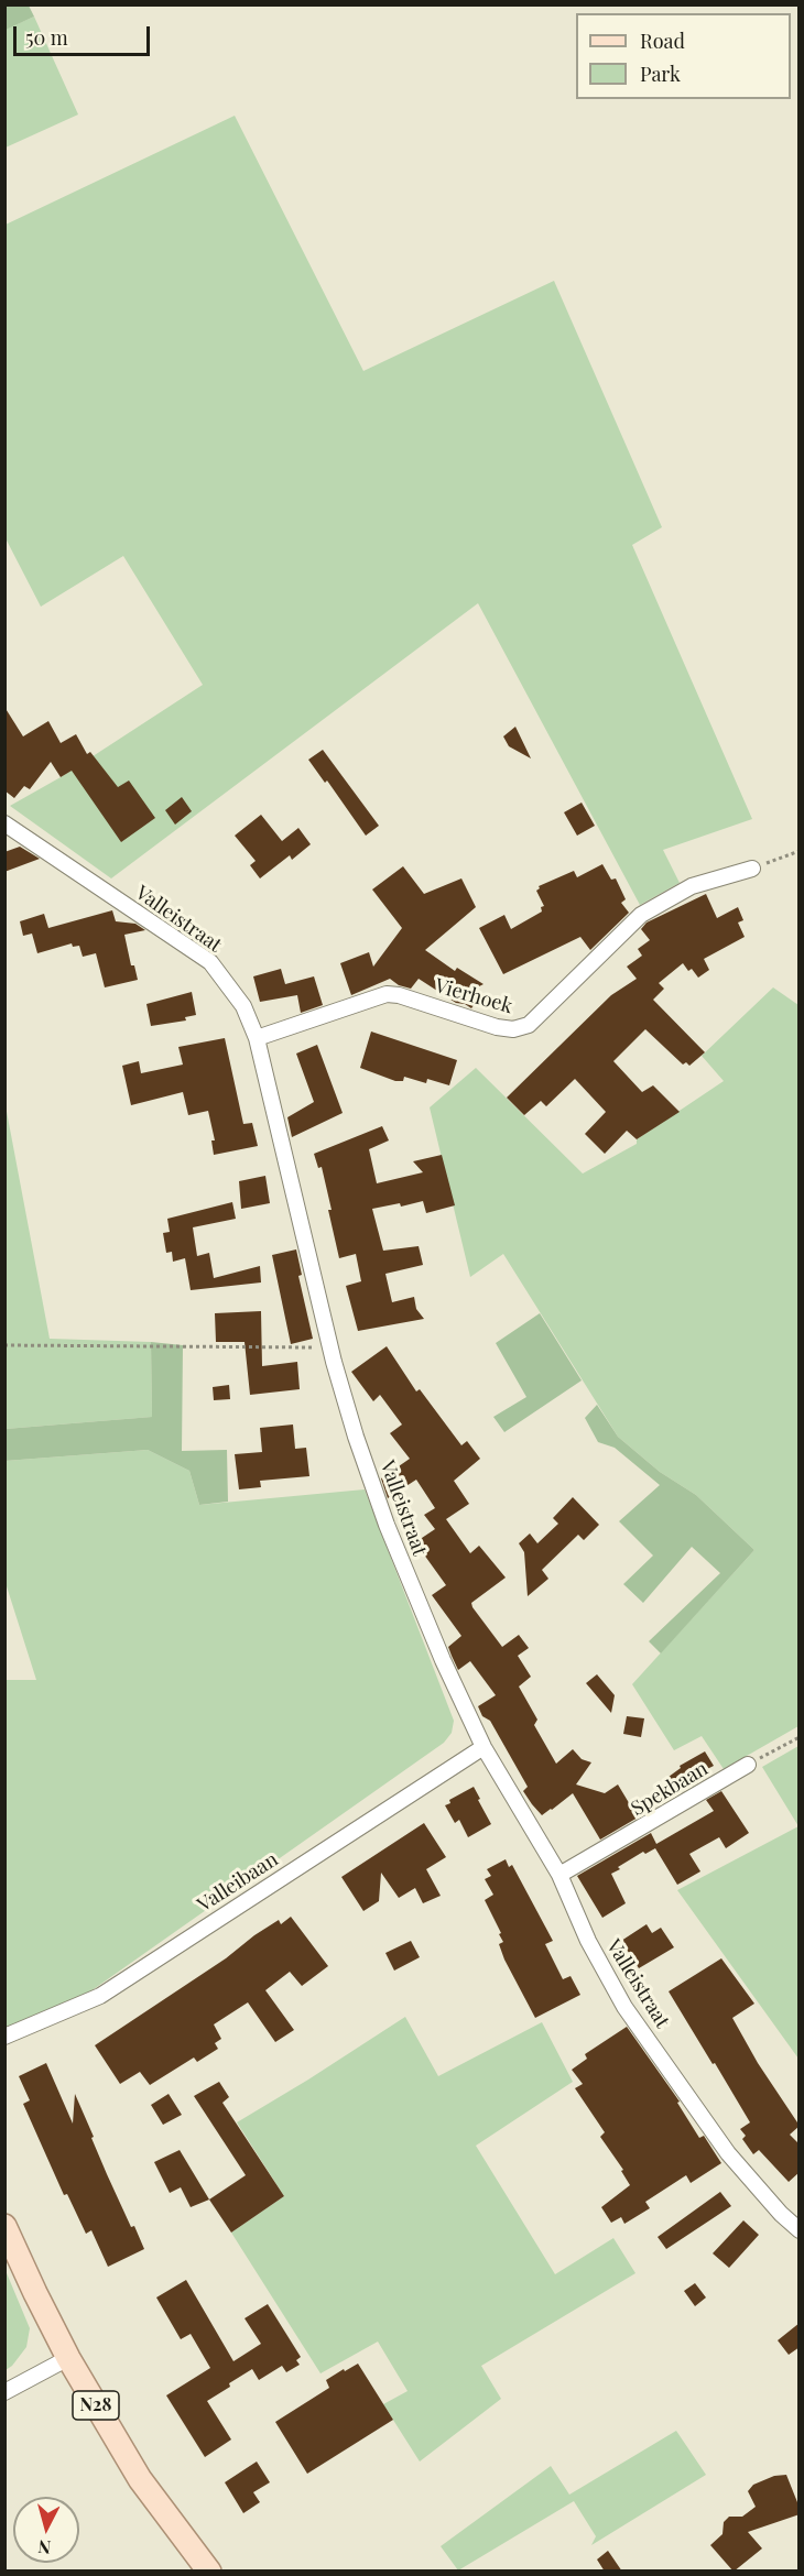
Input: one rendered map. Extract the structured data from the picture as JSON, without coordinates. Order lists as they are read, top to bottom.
{
  "streets": {
    "main road": ["N28"],
    "street": [
      "Valleistraat",
      "Vierhoek",
      "Spekbaan",
      "Valleibaan"
    ]
  },
  "crossings": [
    ["Valleistraat", "Vierhoek"],
    ["Valleistraat", "Spekbaan"],
    ["Valleistraat", "Valleibaan"]
  ],
  "legend": ["Road", "Park"],
  "scale_bar": "50 m",
  "north": "bottom"
}
